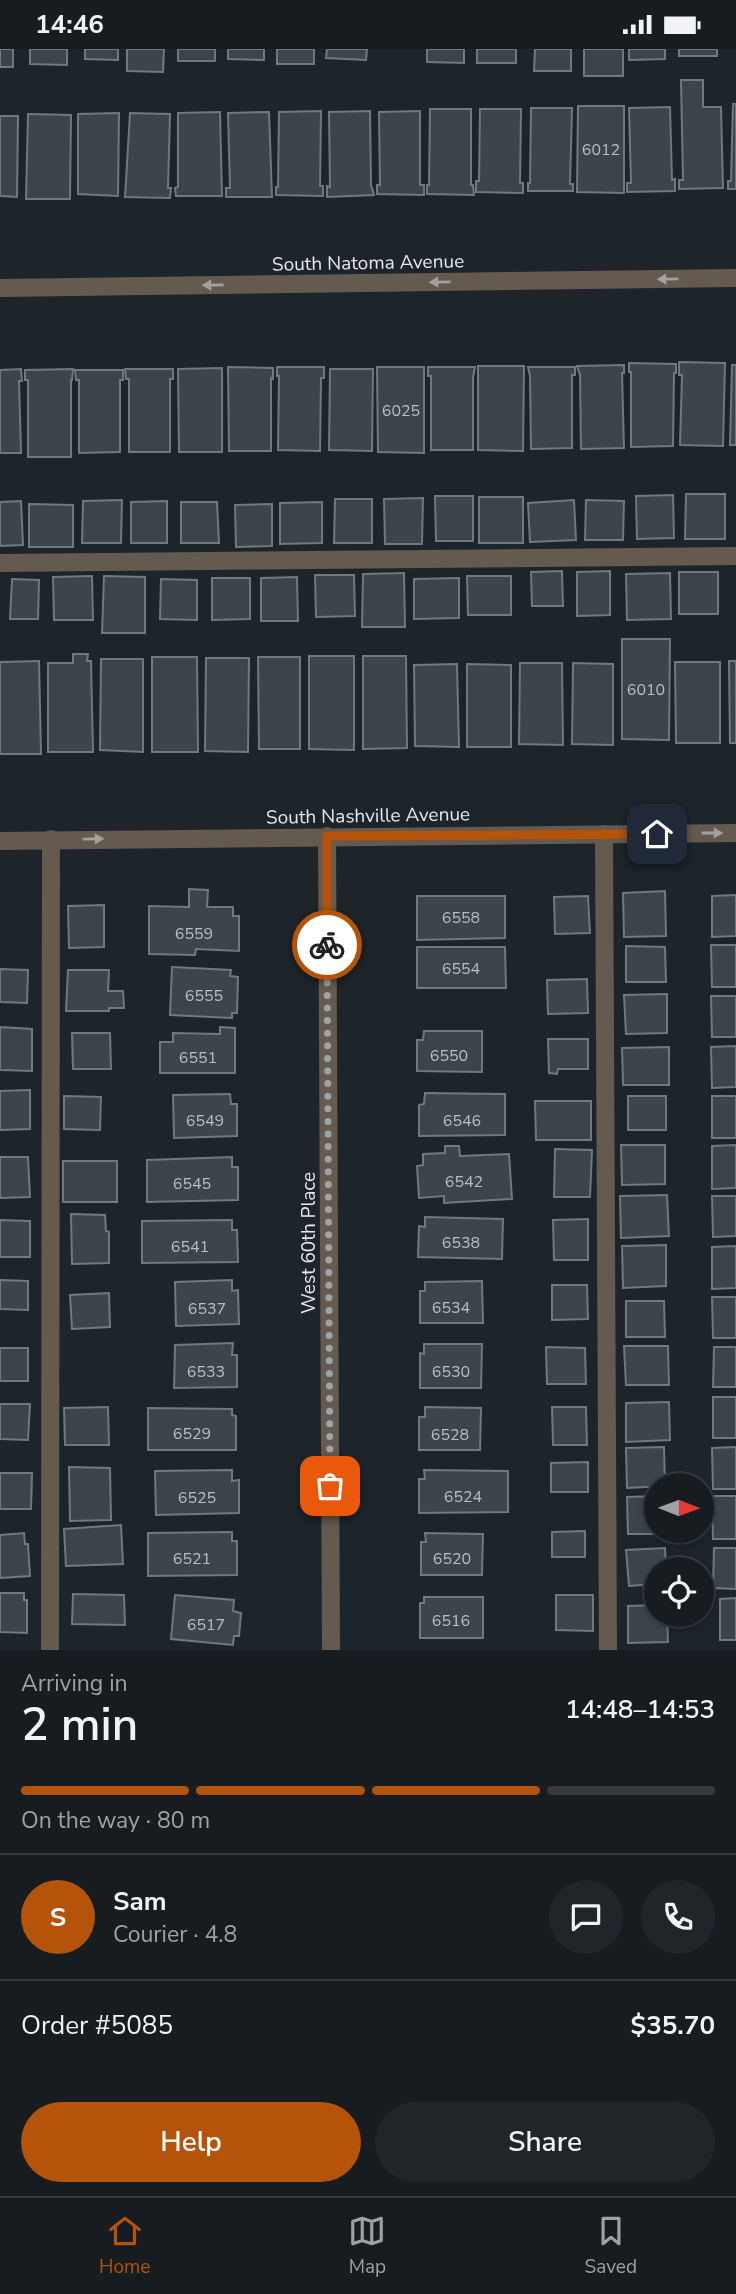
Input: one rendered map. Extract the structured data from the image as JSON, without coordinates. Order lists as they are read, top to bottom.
{
  "streets": {
    "street": ["South Natoma Avenue", "South Nashville Avenue", "West 60th Place"]
  },
  "crossings": [
    ["South Nashville Avenue", "West 60th Place"]
  ],
  "one_way": ["South Natoma Avenue", "South Nashville Avenue"],
  "house_numbers": [
    "6012",
    "6025",
    "6010",
    "6558",
    "6559",
    "6554",
    "6555",
    "6550",
    "6551",
    "6549",
    "6546",
    "6542",
    "6545",
    "6538",
    "6541",
    "6534",
    "6537",
    "6533",
    "6530",
    "6529",
    "6528",
    "6524",
    "6525",
    "6521",
    "6520",
    "6516",
    "6517"
  ],
  "north": "right",
  "page": {
    "status": "14:46",
    "heading": ["2 min", "Arriving in", "14:48–14:53"],
    "panel": [
      "Sam",
      "Courier · 4.8",
      "Order #5085",
      "$35.70"
    ],
    "bar": "On the way · 80 m",
    "round": "S",
    "buttons": ["Help", "Share"],
    "tabs": ["Home", "Map", "Saved"]
  }
}
